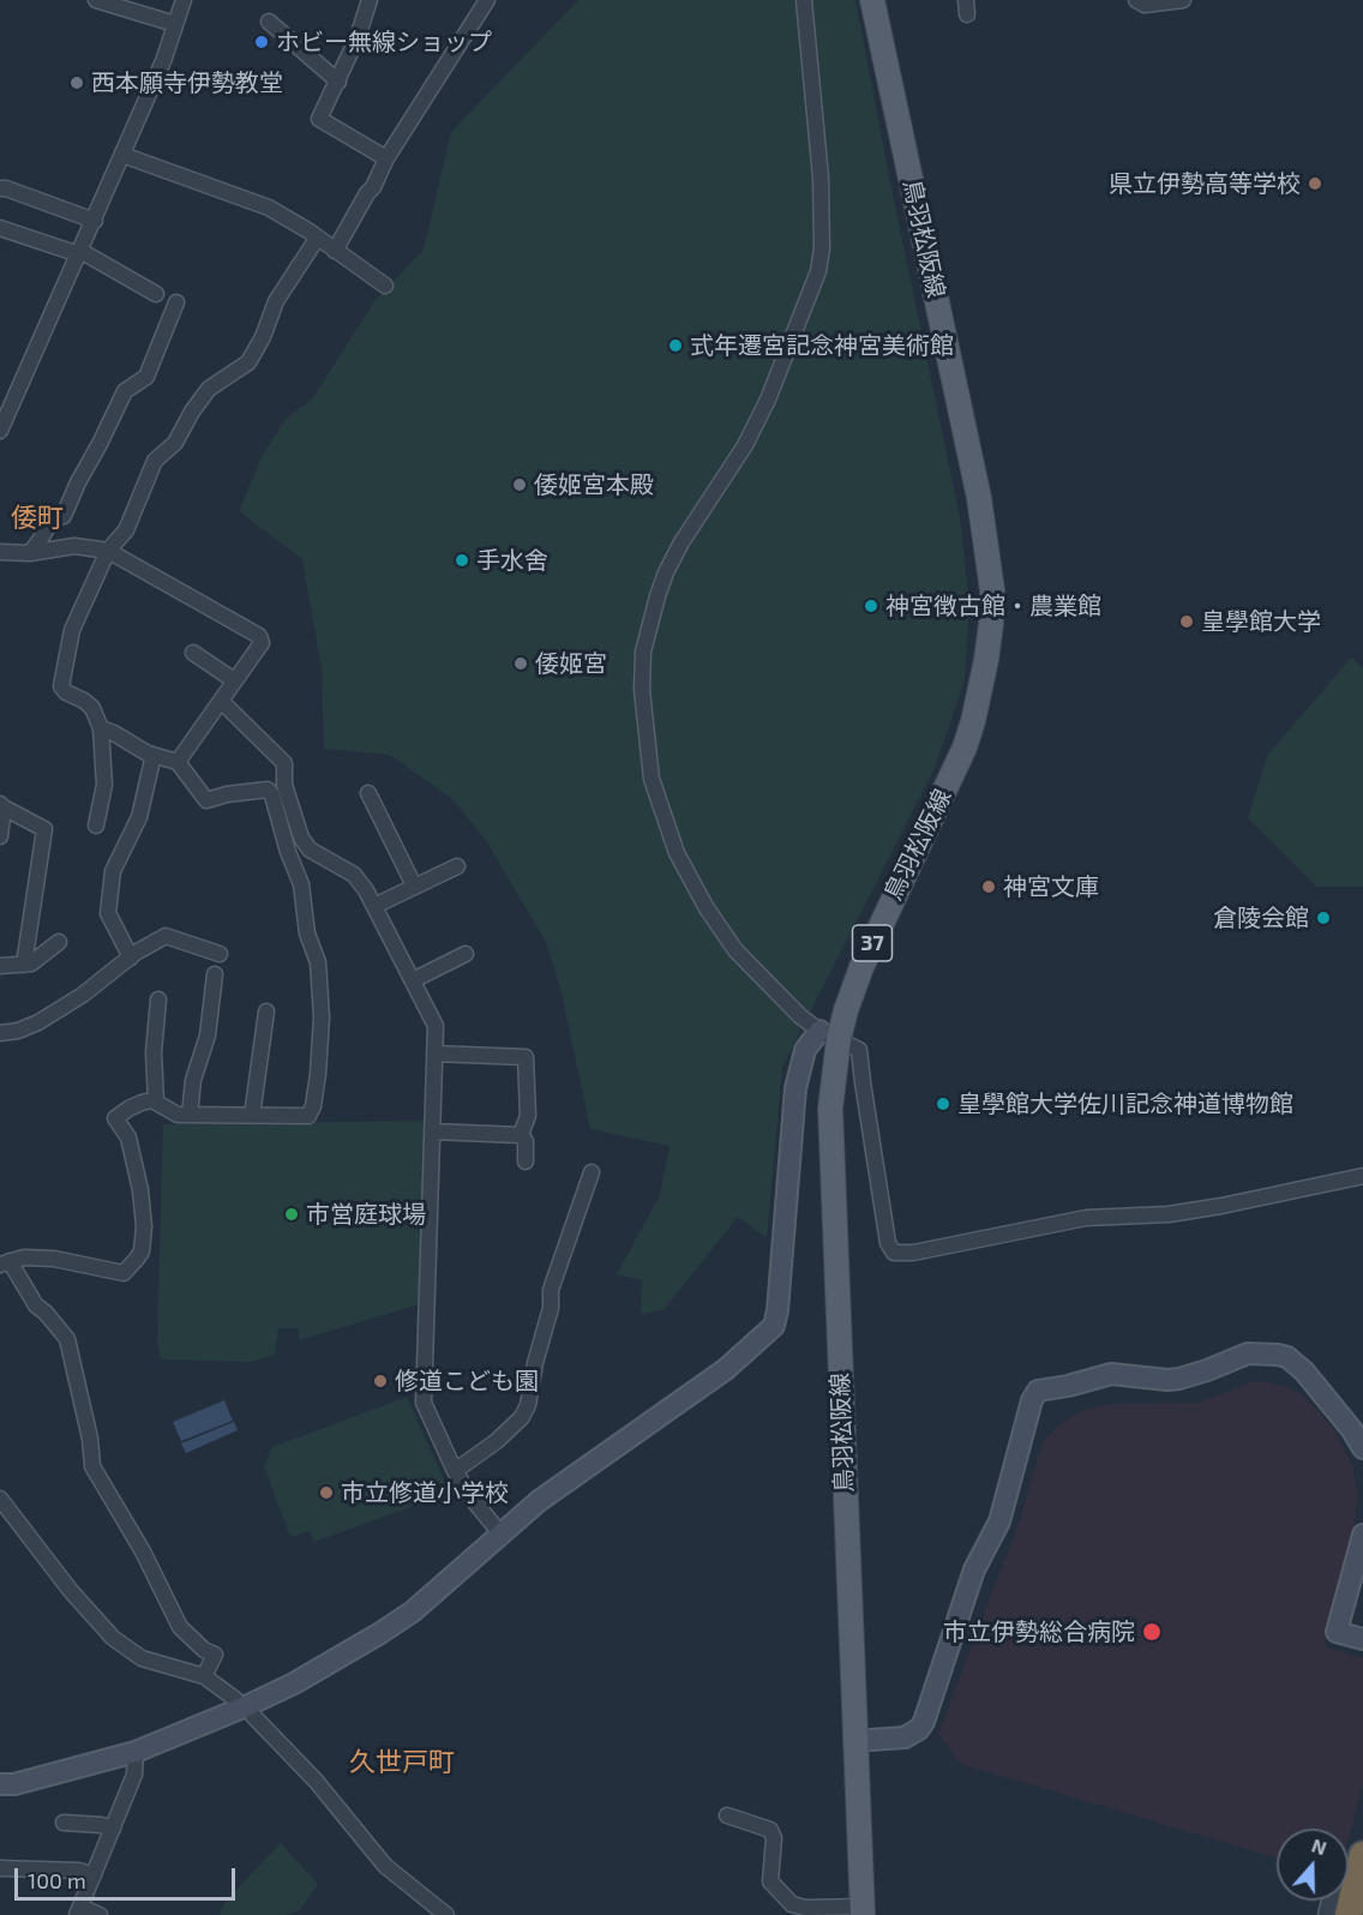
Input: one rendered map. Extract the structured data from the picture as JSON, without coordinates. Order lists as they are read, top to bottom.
{
  "streets": {
    "main road": ["鳥羽松阪線", "37"]
  },
  "districts": ["倭町", "久世戸町"],
  "places": [
    "ホビー無線ショップ",
    "西本願寺伊勢教堂",
    "県立伊勢高等学校",
    "式年遷宮記念神宮美術館",
    "倭姬宮本殿",
    "手水舍",
    "神宮徴古館・農業館",
    "皇學館大学",
    "倭姬宮",
    "神宮文庫",
    "倉陵会館",
    "皇學館大学佐川記念神道博物館",
    "市営庭球場",
    "修道こども園",
    "市立修道小学校",
    "市立伊勢総合病院"
  ],
  "scale_bar": "100 m",
  "north": "top"
}
